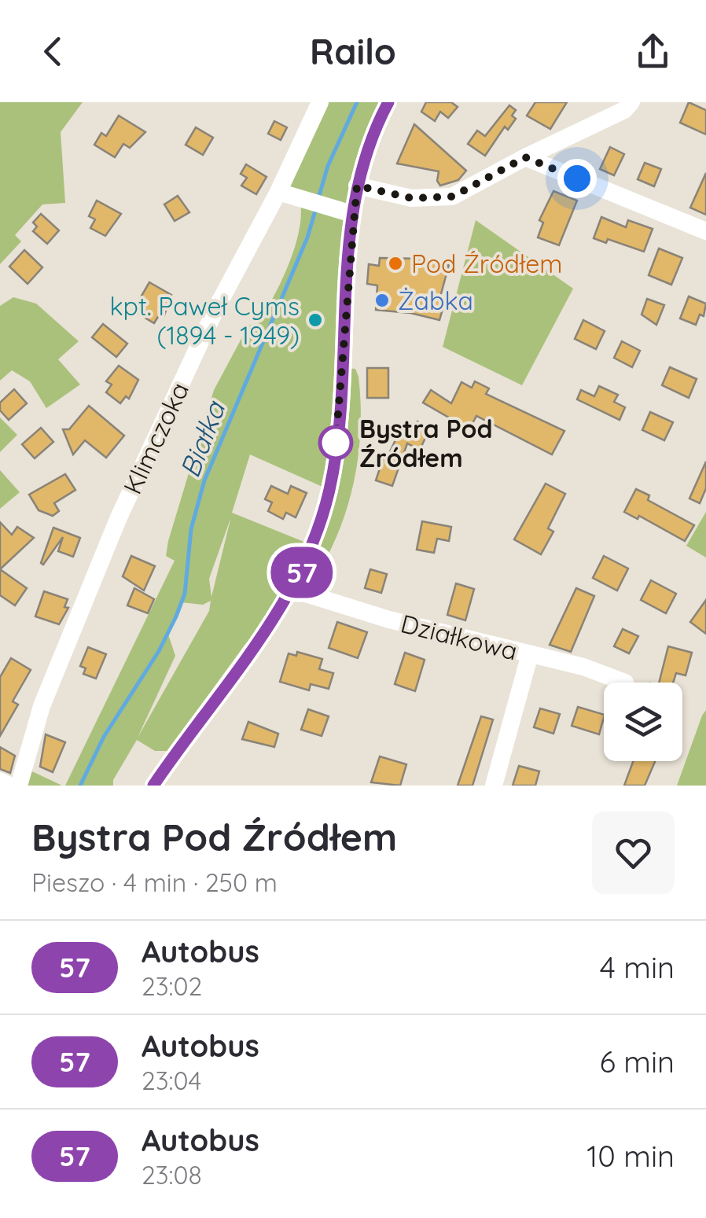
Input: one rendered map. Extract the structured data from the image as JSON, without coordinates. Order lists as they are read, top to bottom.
{
  "streets": {
    "street": ["Klimczoka", "Działkowa"]
  },
  "water": ["Białka"],
  "places": [
    "Pod Źródłem",
    "Żabka",
    "kpt. Paweł Cyms (1894 - 1949)",
    "Bystra Pod Źródłem"
  ],
  "lines": ["bus line 57"],
  "page": {
    "header": "Railo",
    "on_map": "57",
    "heading": ["Bystra Pod Źródłem", "Pieszo · 4 min · 250 m"],
    "list": [
      {
        "mark": "57",
        "name": "Autobus",
        "note": "23:02",
        "value": "4 min"
      },
      {
        "mark": "57",
        "name": "Autobus",
        "note": "23:04",
        "value": "6 min"
      },
      {
        "mark": "57",
        "name": "Autobus",
        "note": "23:08",
        "value": "10 min"
      }
    ]
  }
}
